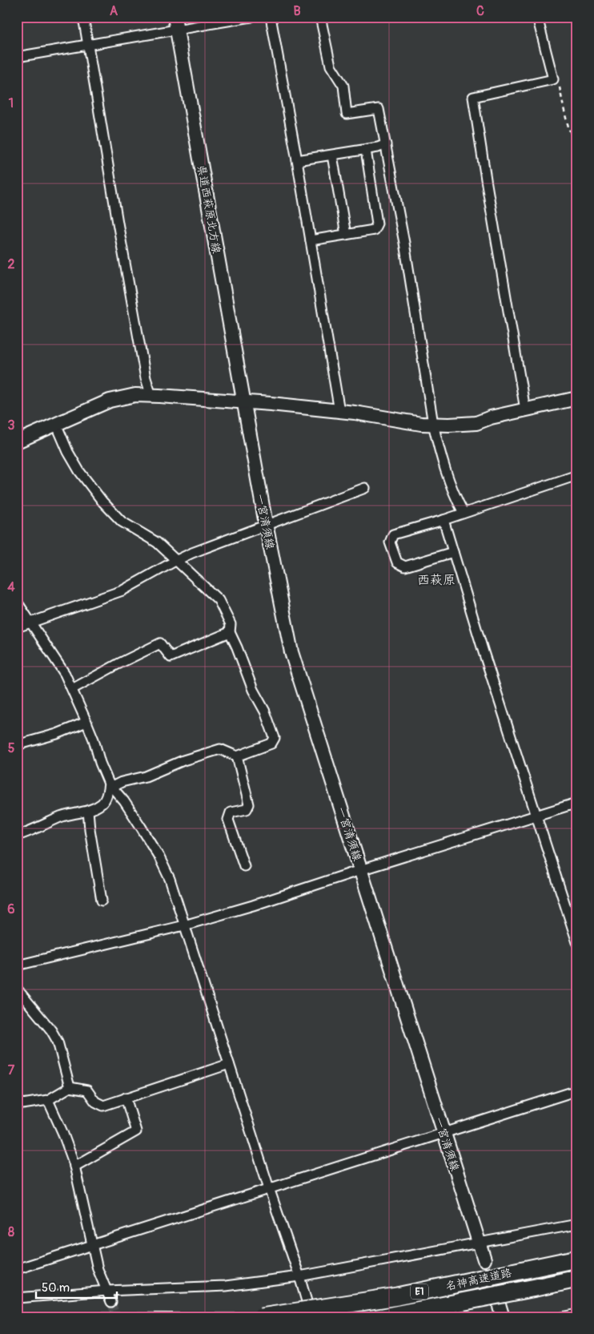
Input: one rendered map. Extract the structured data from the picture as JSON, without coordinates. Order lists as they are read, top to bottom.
{
  "streets": {
    "highway": ["名神高速道路", "E1"],
    "main road": ["県道西萩原北方線", "一宮清須線"]
  },
  "crossings": [
    ["県道西萩原北方線", "一宮清須線"]
  ],
  "districts": ["西萩原"],
  "scale_bar": "50 m",
  "grid": {
    "columns": ["A", "B", "C"],
    "rows": [
      "1",
      "2",
      "3",
      "4",
      "5",
      "6",
      "7",
      "8"
    ]
  }
}
